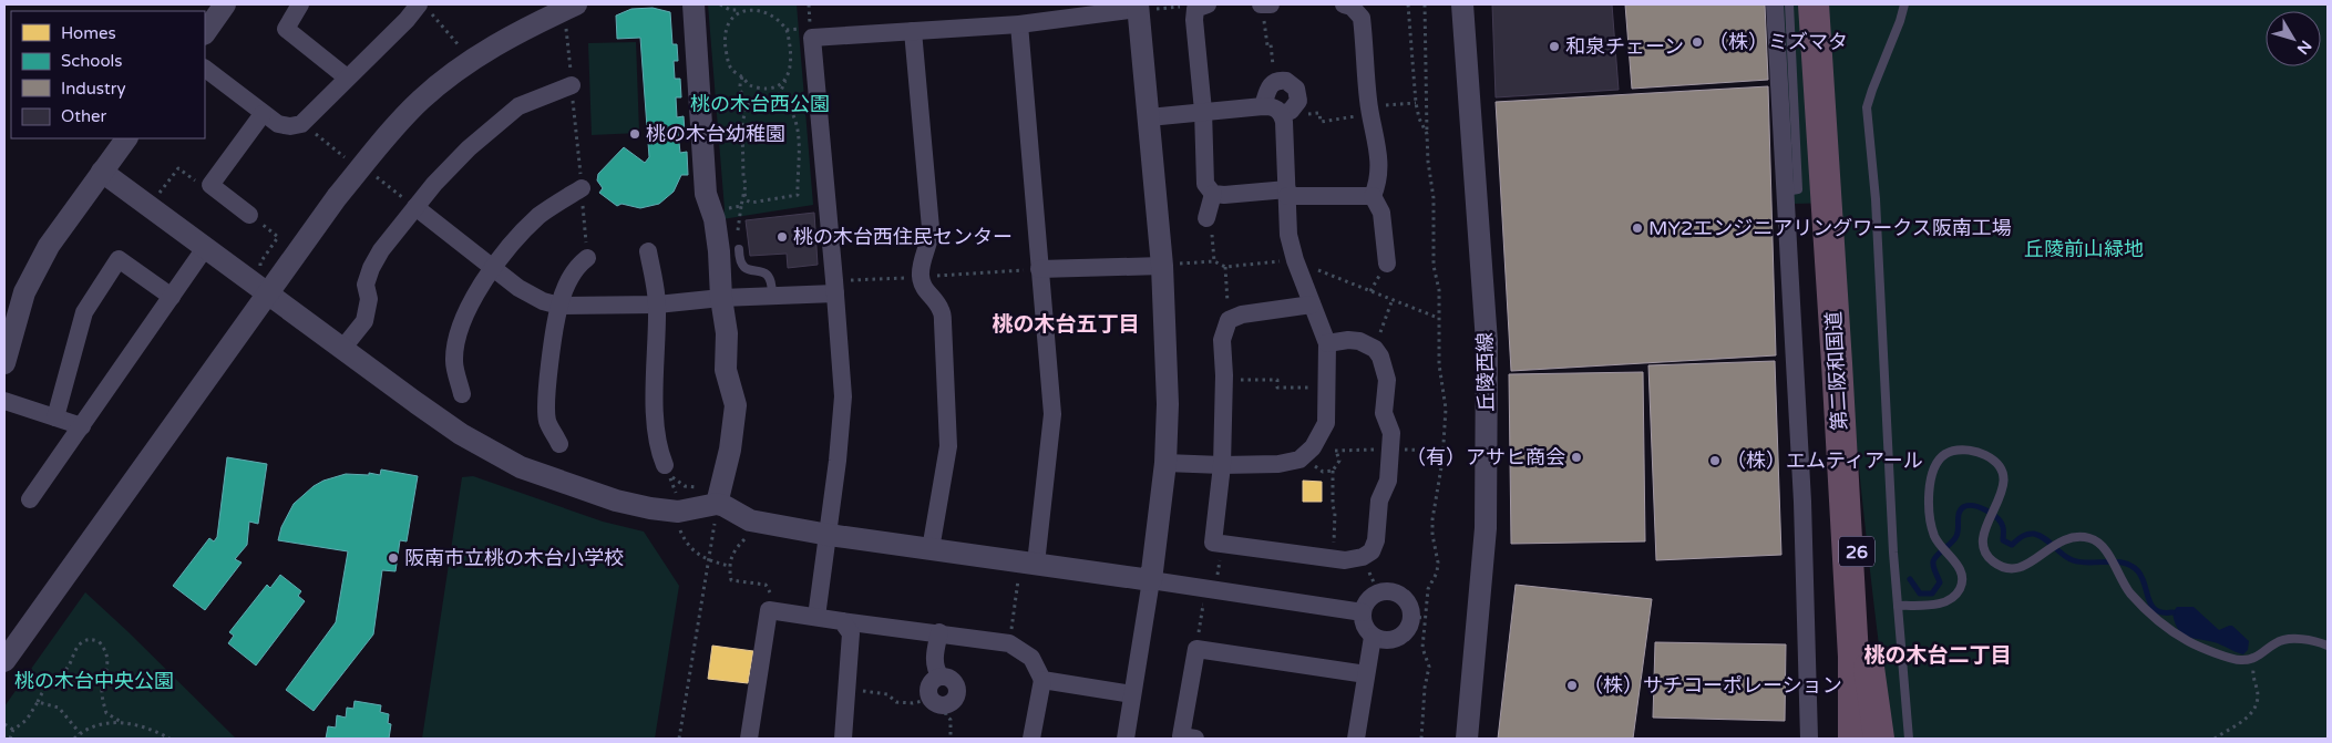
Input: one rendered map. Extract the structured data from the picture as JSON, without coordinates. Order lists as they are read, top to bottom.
{
  "streets": {
    "highway": ["第二阪和国道", "26"],
    "street": ["丘陵西線"]
  },
  "crossings": [
    ["第二阪和国道", "26"]
  ],
  "districts": ["桃の木台五丁目", "桃の木台二丁目"],
  "parks": ["桃の木台西公園", "丘陵前山緑地", "桃の木台中央公園"],
  "places": [
    "（株）ミズマタ",
    "和泉チェーン",
    "桃の木台幼稚園",
    "MY2エンジニアリングワークス阪南工場",
    "桃の木台西住民センター",
    "（有）アサヒ商会",
    "（株）エムティアール",
    "阪南市立桃の木台小学校",
    "（株）サチコーポレーション"
  ],
  "legend": [
    "Homes",
    "Schools",
    "Industry",
    "Other"
  ],
  "north": "bottom right"
}
